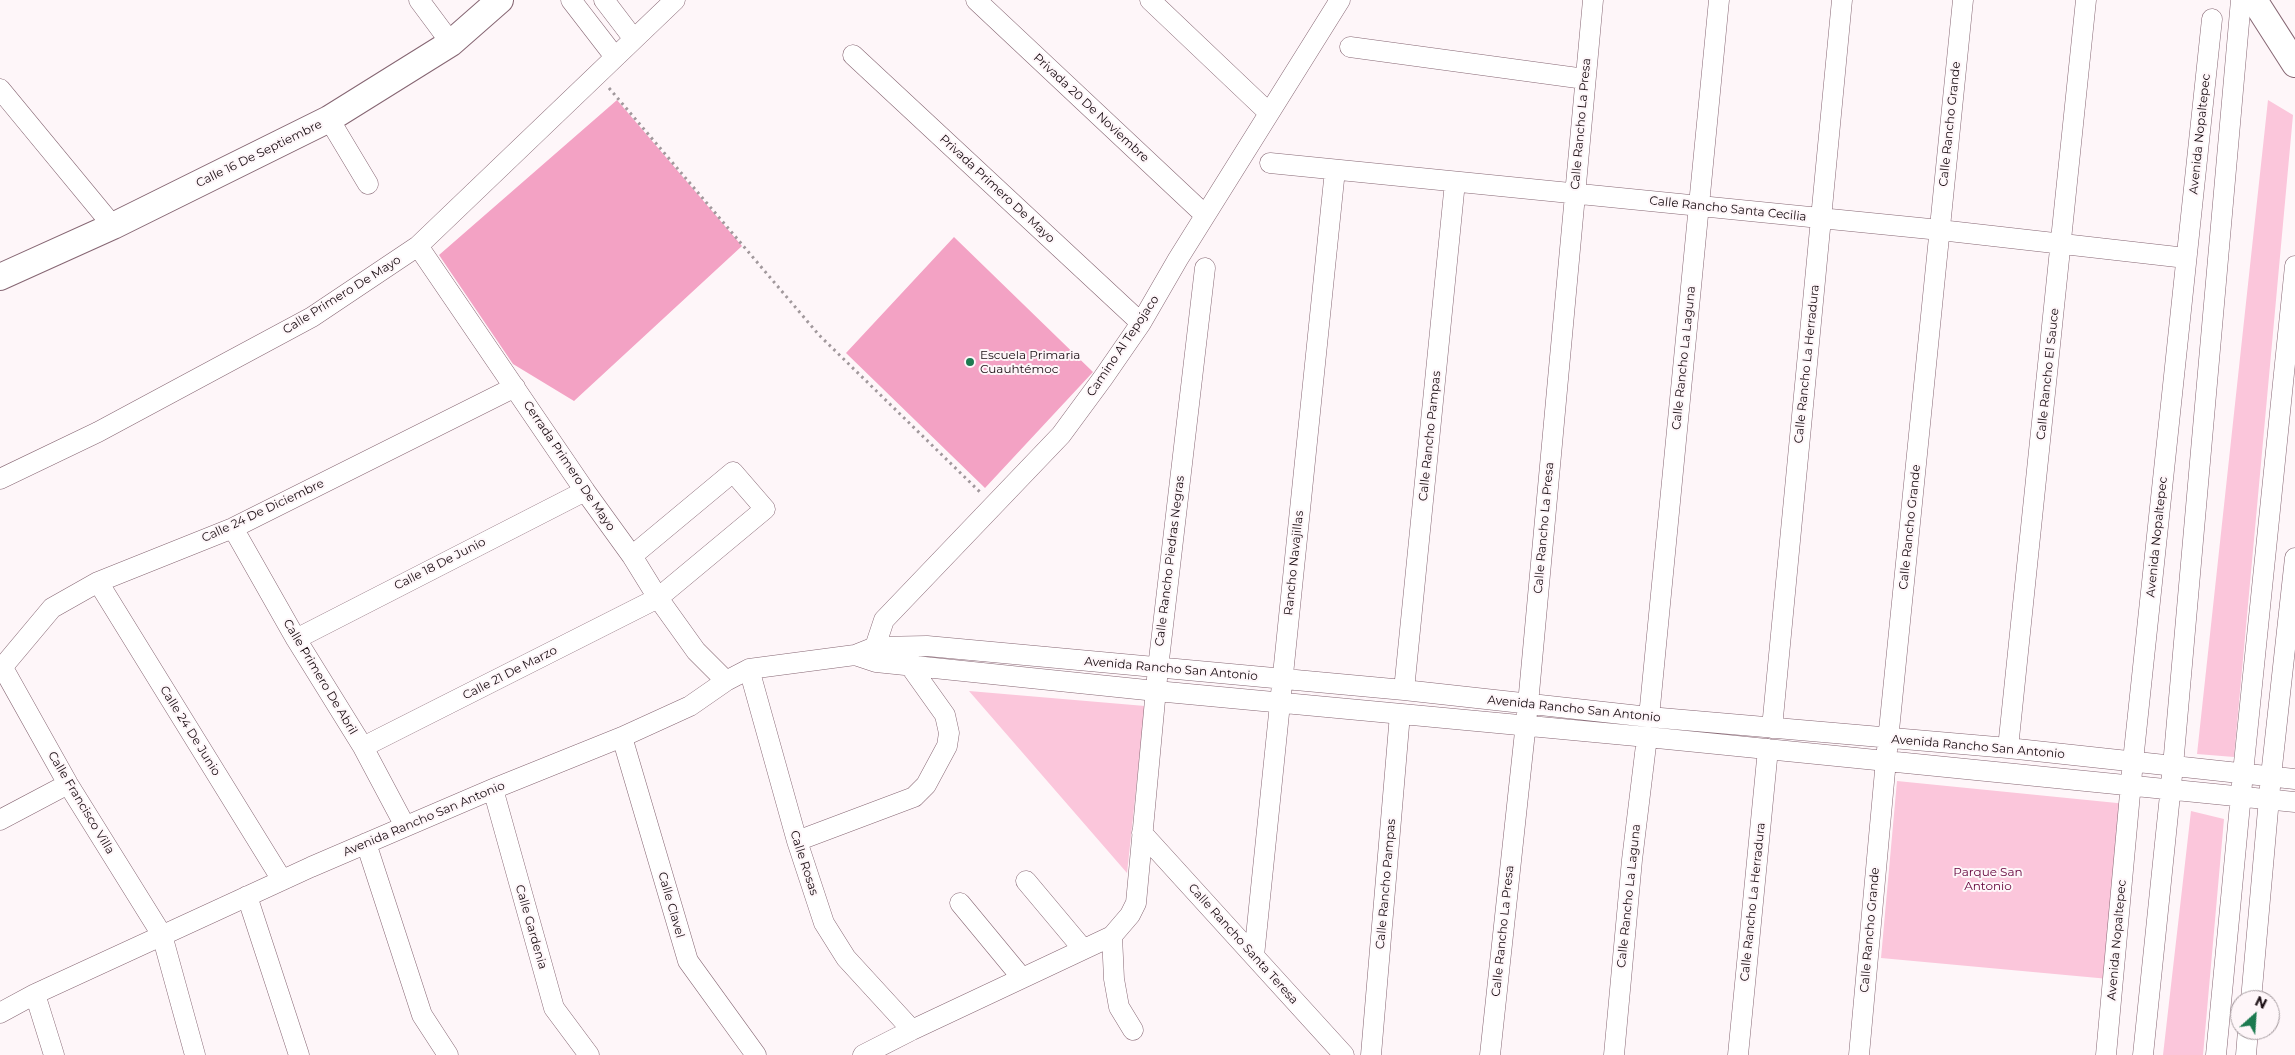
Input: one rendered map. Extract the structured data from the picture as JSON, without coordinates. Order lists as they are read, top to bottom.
{
  "streets": {
    "main road": ["Calle 16 De Septiembre"],
    "street": [
      "Privada 20 De Noviembre",
      "Calle Rancho La Presa",
      "Calle Rancho Grande",
      "Avenida Nopaltepec",
      "Privada Primero De Mayo",
      "Calle Rancho Santa Cecilia",
      "Calle Primero De Mayo",
      "Camino Al Tepojaco",
      "Calle Rancho La Laguna",
      "Calle Rancho La Herradura",
      "Calle Rancho El Sauce",
      "Calle Rancho Pampas",
      "Cerrada Primero De Mayo",
      "Calle 24 De Diciembre",
      "Calle Rancho Piedras Negras",
      "Rancho Navajillas",
      "Calle 18 De Junio",
      "Avenida Rancho San Antonio",
      "Calle 21 De Marzo",
      "Calle Primero De Abril",
      "Calle 24 De Junio",
      "Calle Francisco Villa",
      "Calle Rosas",
      "Calle Clavel",
      "Calle Gardenia",
      "Calle Rancho Santa Teresa"
    ]
  },
  "crossings": [
    ["Privada 20 De Noviembre", "Camino Al Tepojaco"],
    ["Calle Rancho La Presa", "Calle Rancho Santa Cecilia"],
    ["Calle Rancho La Presa", "Avenida Rancho San Antonio"],
    ["Calle Rancho Grande", "Calle Rancho Santa Cecilia"],
    ["Calle Rancho Grande", "Avenida Rancho San Antonio"],
    ["Avenida Nopaltepec", "Calle Rancho Santa Cecilia"],
    ["Avenida Nopaltepec", "Avenida Rancho San Antonio"],
    ["Privada Primero De Mayo", "Camino Al Tepojaco"],
    ["Calle Rancho Santa Cecilia", "Calle Rancho La Laguna"],
    ["Calle Rancho Santa Cecilia", "Calle Rancho La Herradura"],
    ["Calle Rancho Santa Cecilia", "Calle Rancho El Sauce"],
    ["Calle Rancho Santa Cecilia", "Calle Rancho Pampas"],
    ["Calle Rancho Santa Cecilia", "Rancho Navajillas"],
    ["Calle Primero De Mayo", "Cerrada Primero De Mayo"],
    ["Camino Al Tepojaco", "Avenida Rancho San Antonio"],
    ["Calle Rancho La Laguna", "Avenida Rancho San Antonio"],
    ["Calle Rancho La Herradura", "Avenida Rancho San Antonio"],
    ["Calle Rancho El Sauce", "Avenida Rancho San Antonio"],
    ["Calle Rancho Pampas", "Avenida Rancho San Antonio"],
    ["Cerrada Primero De Mayo", "Calle 24 De Diciembre"],
    ["Cerrada Primero De Mayo", "Calle 18 De Junio"],
    ["Cerrada Primero De Mayo", "Avenida Rancho San Antonio"],
    ["Cerrada Primero De Mayo", "Calle 21 De Marzo"],
    ["Calle 24 De Diciembre", "Calle Primero De Abril"],
    ["Calle 24 De Diciembre", "Calle 24 De Junio"],
    ["Calle 24 De Diciembre", "Calle Francisco Villa"],
    ["Calle Rancho Piedras Negras", "Avenida Rancho San Antonio"],
    ["Calle Rancho Piedras Negras", "Calle Rosas"],
    ["Calle Rancho Piedras Negras", "Calle Rancho Santa Teresa"],
    ["Rancho Navajillas", "Avenida Rancho San Antonio"],
    ["Rancho Navajillas", "Calle Rancho Santa Teresa"],
    ["Calle 18 De Junio", "Calle Primero De Abril"],
    ["Avenida Rancho San Antonio", "Calle Primero De Abril"],
    ["Avenida Rancho San Antonio", "Calle 24 De Junio"],
    ["Avenida Rancho San Antonio", "Calle Francisco Villa"],
    ["Avenida Rancho San Antonio", "Calle Rosas"],
    ["Avenida Rancho San Antonio", "Calle Clavel"],
    ["Avenida Rancho San Antonio", "Calle Gardenia"],
    ["Calle 21 De Marzo", "Calle Primero De Abril"]
  ],
  "parks": ["Parque San Antonio"],
  "places": ["Escuela Primaria Cuauhtémoc"],
  "north": "top right"
}
